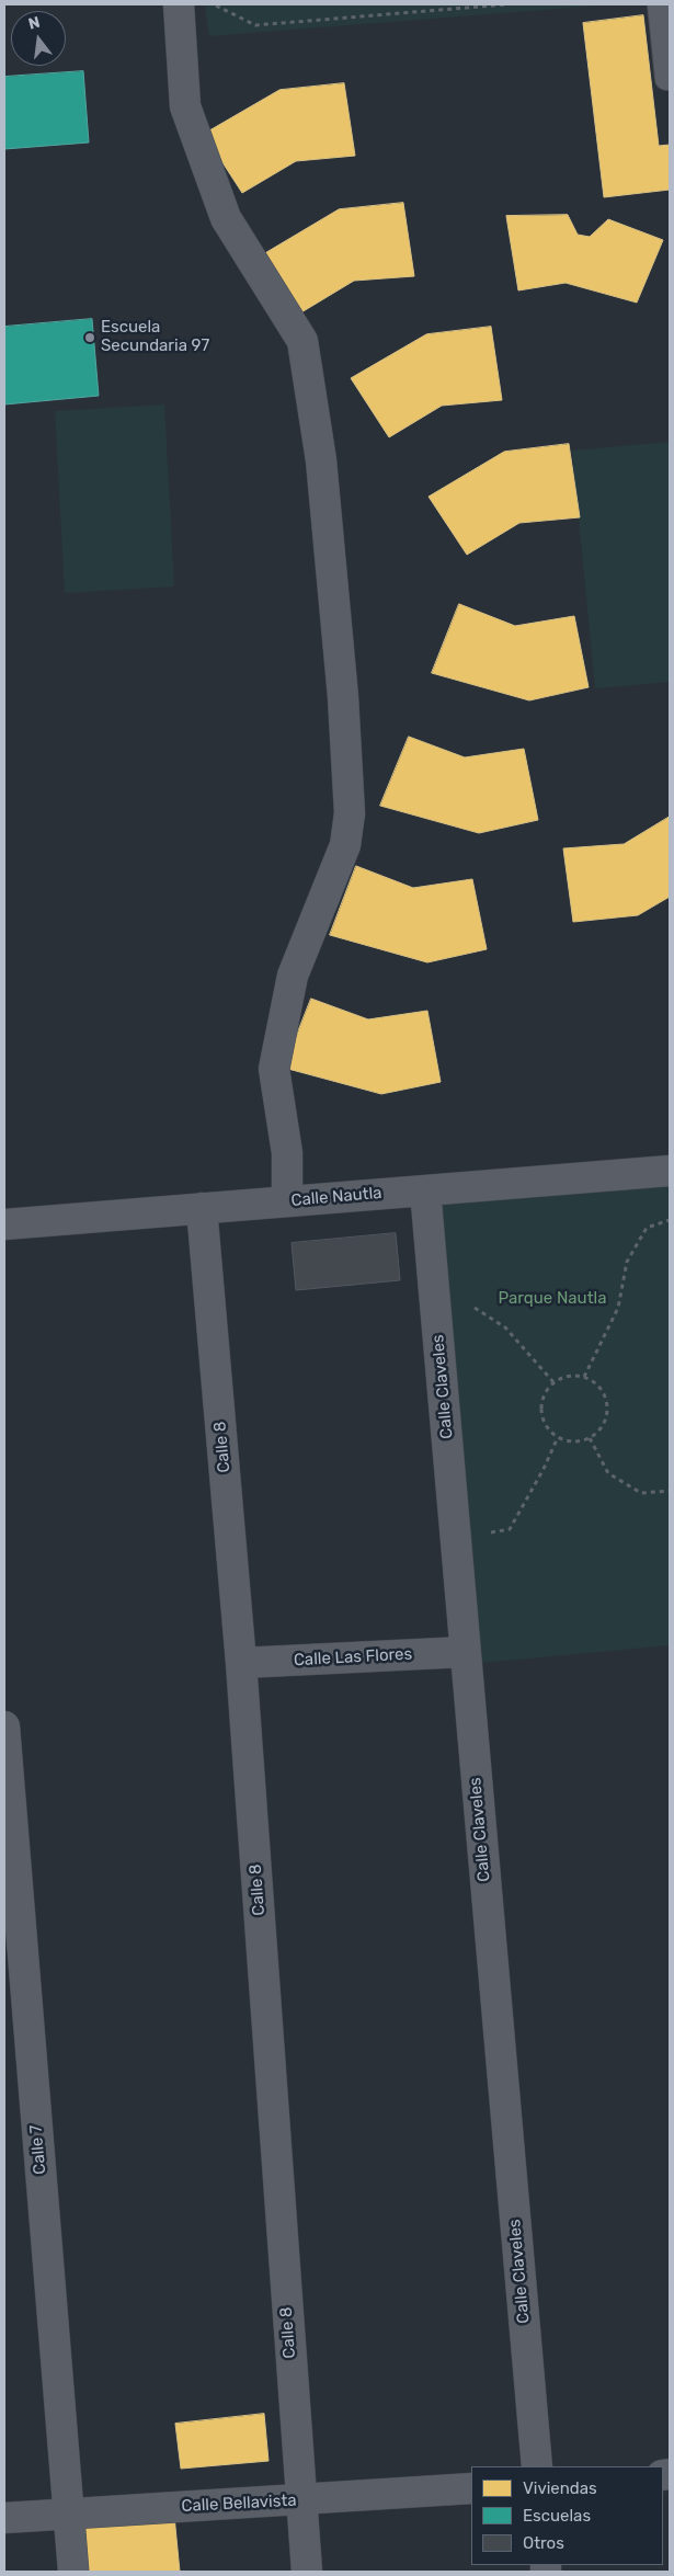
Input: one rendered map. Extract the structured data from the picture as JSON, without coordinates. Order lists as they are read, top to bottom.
{
  "streets": {
    "street": [
      "Calle Nautla",
      "Calle Claveles",
      "Calle 8",
      "Calle Las Flores",
      "Calle 7",
      "Calle Bellavista"
    ]
  },
  "crossings": [
    ["Calle Nautla", "Calle Claveles"],
    ["Calle Nautla", "Calle 8"],
    ["Calle Claveles", "Calle Las Flores"],
    ["Calle 8", "Calle Las Flores"],
    ["Calle 8", "Calle Bellavista"],
    ["Calle 7", "Calle Bellavista"]
  ],
  "parks": ["Parque Nautla"],
  "places": ["Escuela Secundaria 97"],
  "legend": ["Viviendas", "Escuelas", "Otros"],
  "north": "top"
}
